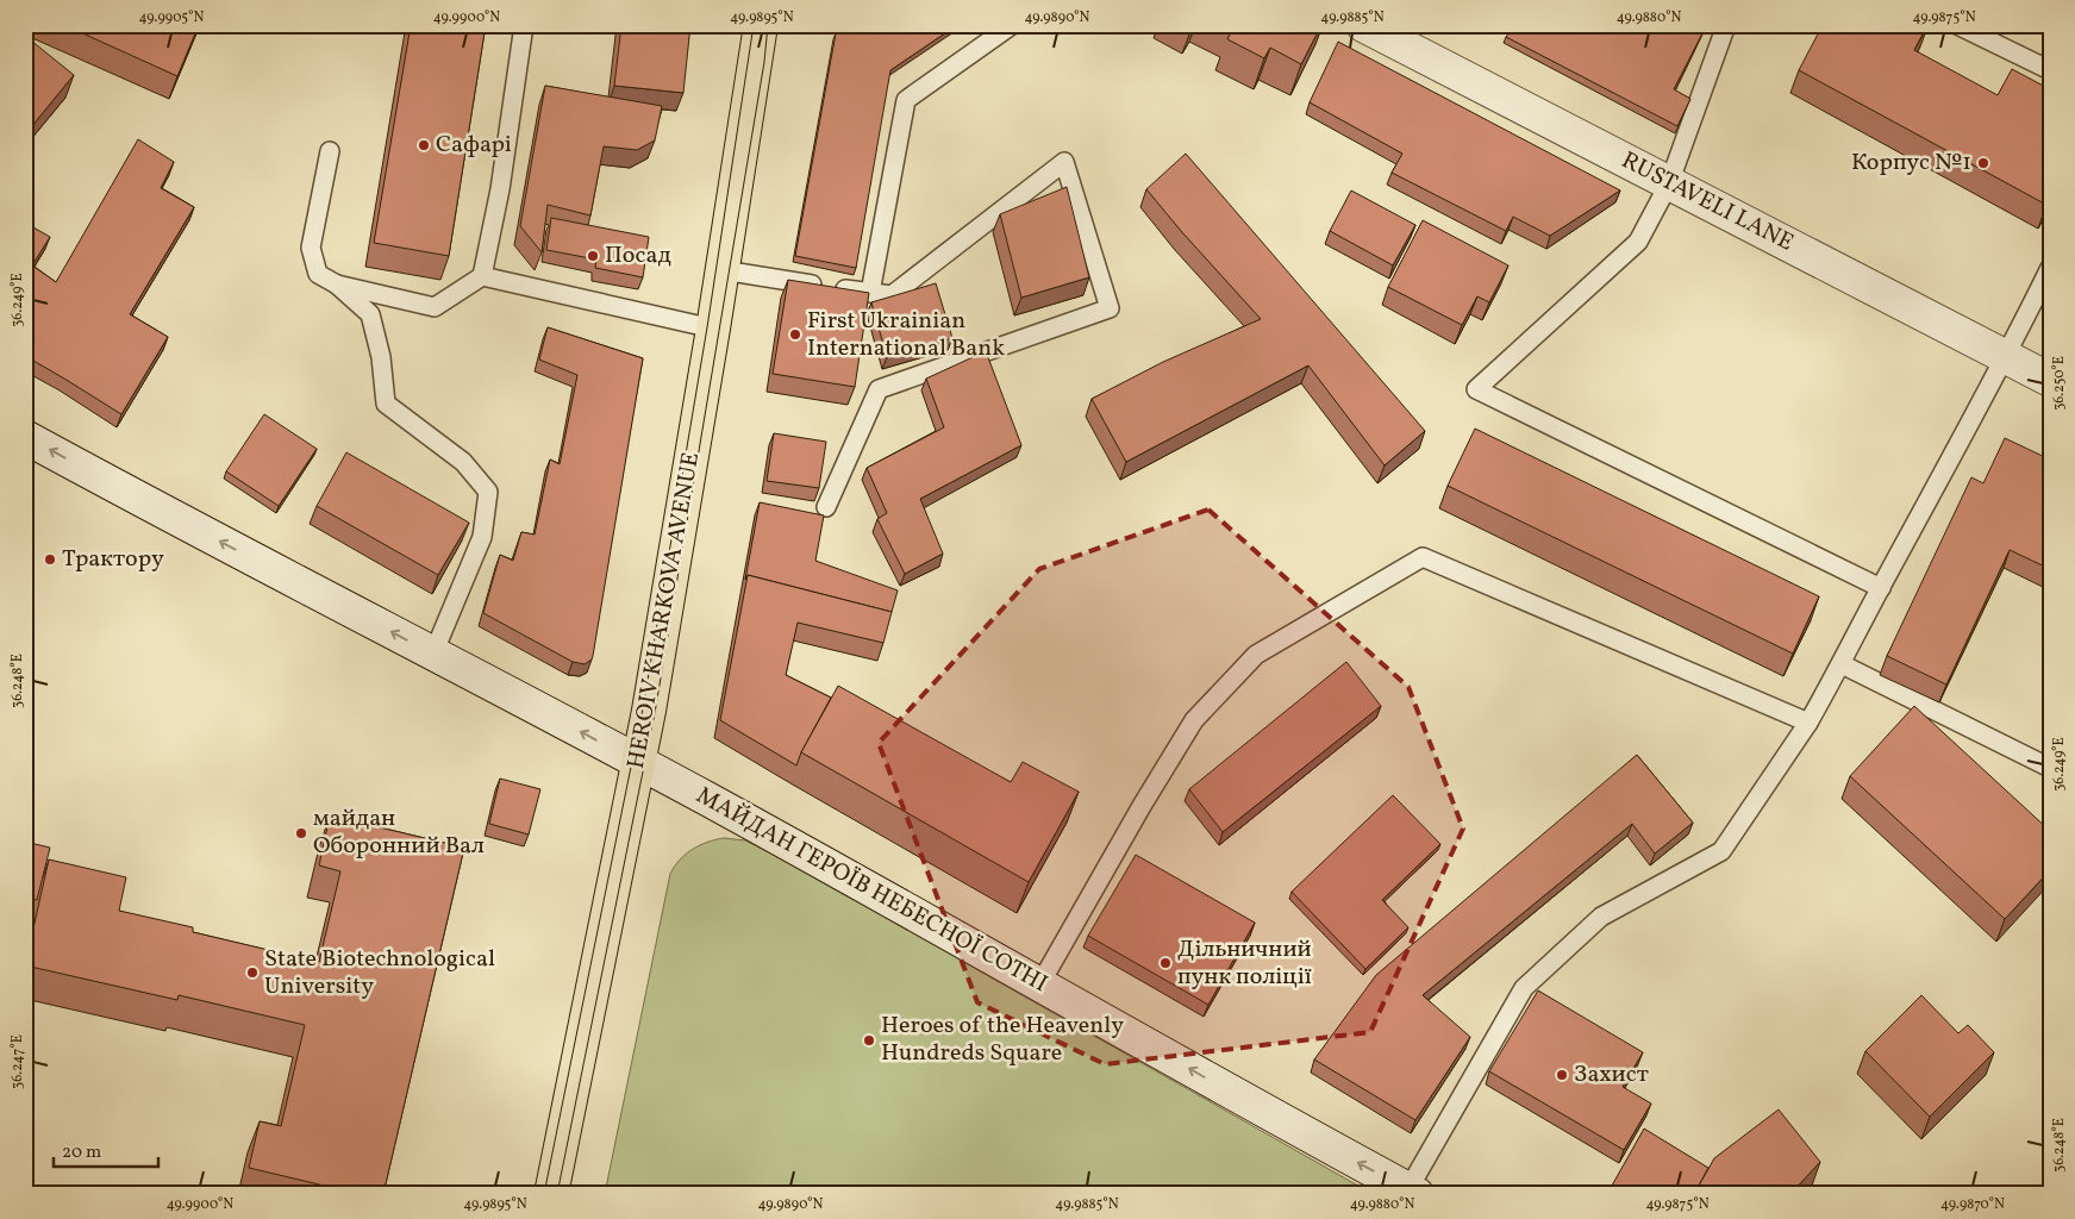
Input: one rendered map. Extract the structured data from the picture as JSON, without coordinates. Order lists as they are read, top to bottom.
{
  "streets": {
    "main road": ["HEROIV KHARKOVA AVENUE"],
    "street": ["RUSTAVELI LANE", "МАЙДАН ГЕРОЇВ НЕБЕСНОЇ СОТНІ"]
  },
  "crossings": [
    ["HEROIV KHARKOVA AVENUE", "МАЙДАН ГЕРОЇВ НЕБЕСНОЇ СОТНІ"]
  ],
  "one_way": ["МАЙДАН ГЕРОЇВ НЕБЕСНОЇ СОТНІ"],
  "places": [
    "Сафарі",
    "Корпус №1",
    "Посад",
    "First Ukrainian International Bank",
    "Трактору",
    "майдан Оборонний Вал",
    "Дільничний пунк поліції",
    "State Biotechnological University",
    "Heroes of the Heavenly Hundreds Square",
    "Захист"
  ],
  "scale_bar": "20 m",
  "coordinates": [
    "49.9905°N",
    "49.9900°N",
    "49.9895°N",
    "49.9890°N",
    "49.9885°N",
    "49.9880°N",
    "49.9875°N",
    "36.249°E",
    "36.250°E",
    "36.248°E",
    "36.247°E",
    "49.9870°N"
  ]
}
